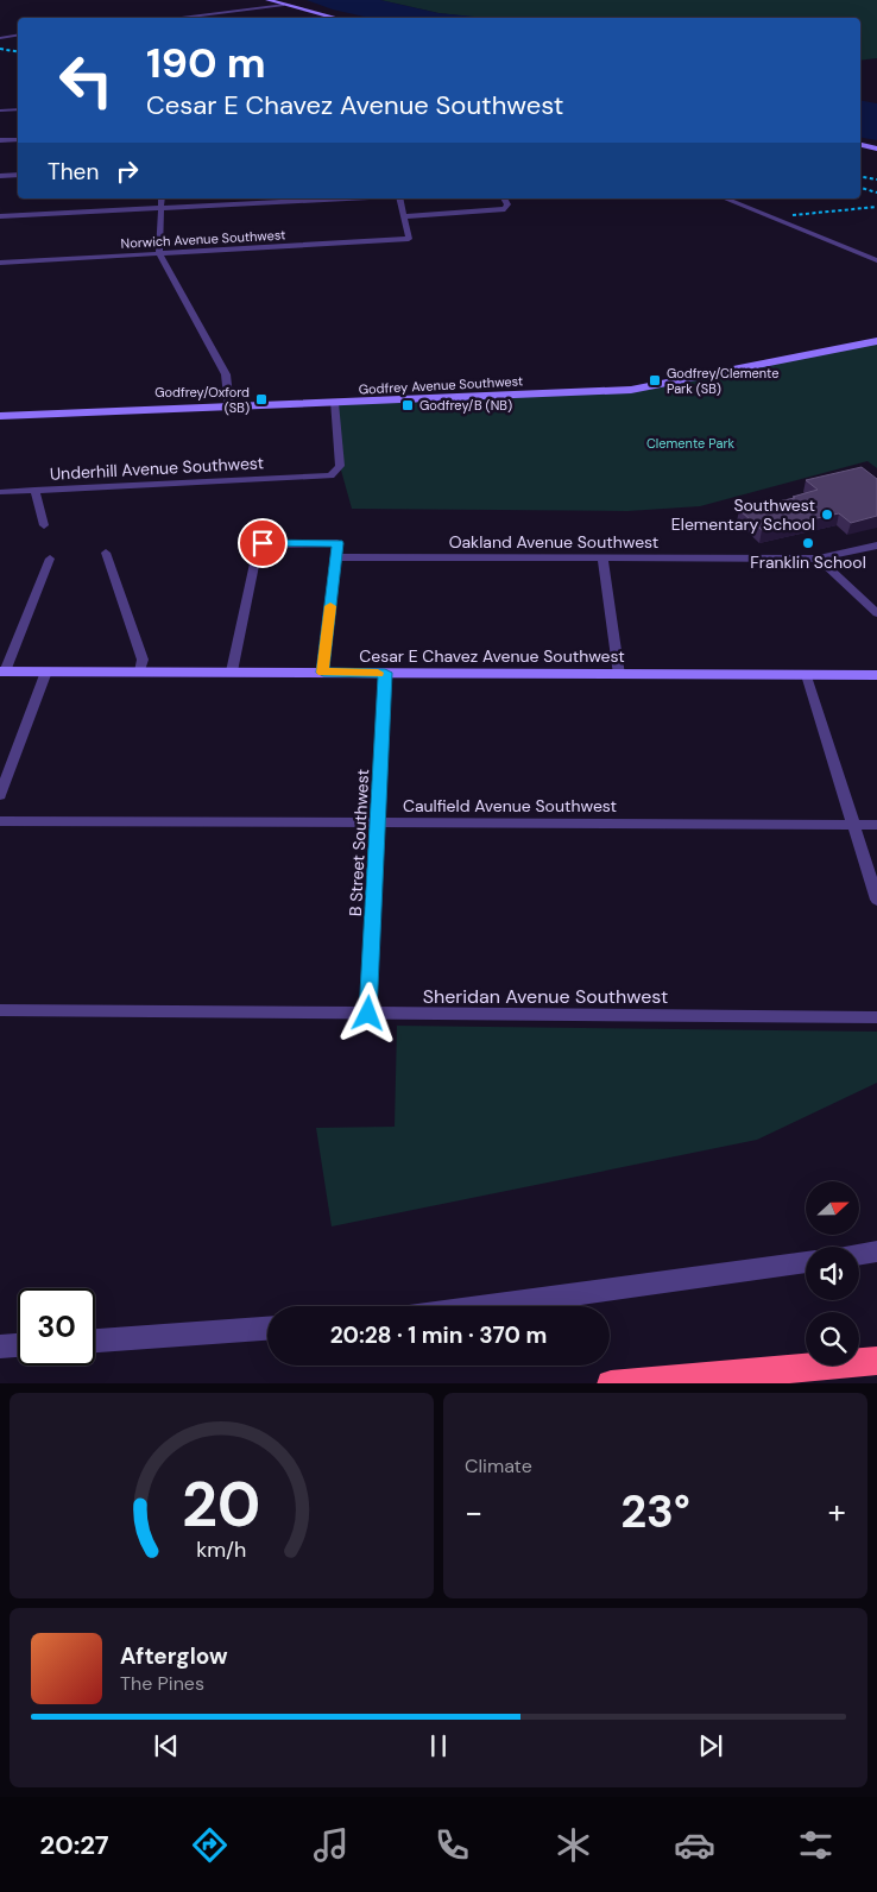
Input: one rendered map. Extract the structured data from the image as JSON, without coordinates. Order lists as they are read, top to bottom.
{
  "streets": {
    "main road": ["Godfrey Avenue Southwest", "Cesar E Chavez Avenue Southwest"],
    "street": [
      "Norwich Avenue Southwest",
      "Underhill Avenue Southwest",
      "Oakland Avenue Southwest",
      "Caulfield Avenue Southwest",
      "B Street Southwest",
      "Sheridan Avenue Southwest"
    ]
  },
  "crossings": [
    ["Godfrey Avenue Southwest", "Underhill Avenue Southwest"],
    ["Cesar E Chavez Avenue Southwest", "B Street Southwest"],
    ["Caulfield Avenue Southwest", "B Street Southwest"],
    ["B Street Southwest", "Sheridan Avenue Southwest"]
  ],
  "parks": ["Clemente Park"],
  "places": {
    "transit": ["Godfrey/Clemente Park (SB)", "Godfrey/Oxford (SB)", "Godfrey/B (NB)"],
    "other": ["Southwest Elementary School", "Franklin School"]
  },
  "north": "right",
  "page": {
    "turn": ["190 m", "Cesar E Chavez Avenue Southwest"],
    "then": "Then",
    "limit": "30",
    "trip": "20:28 · 1 min · 370 m",
    "tile": "Climate",
    "heat": ["−", "23°", "+"],
    "song": ["Afterglow", "The Pines"],
    "tabs": "20:27",
    "gauge": ["20", "km/h"]
  }
}
